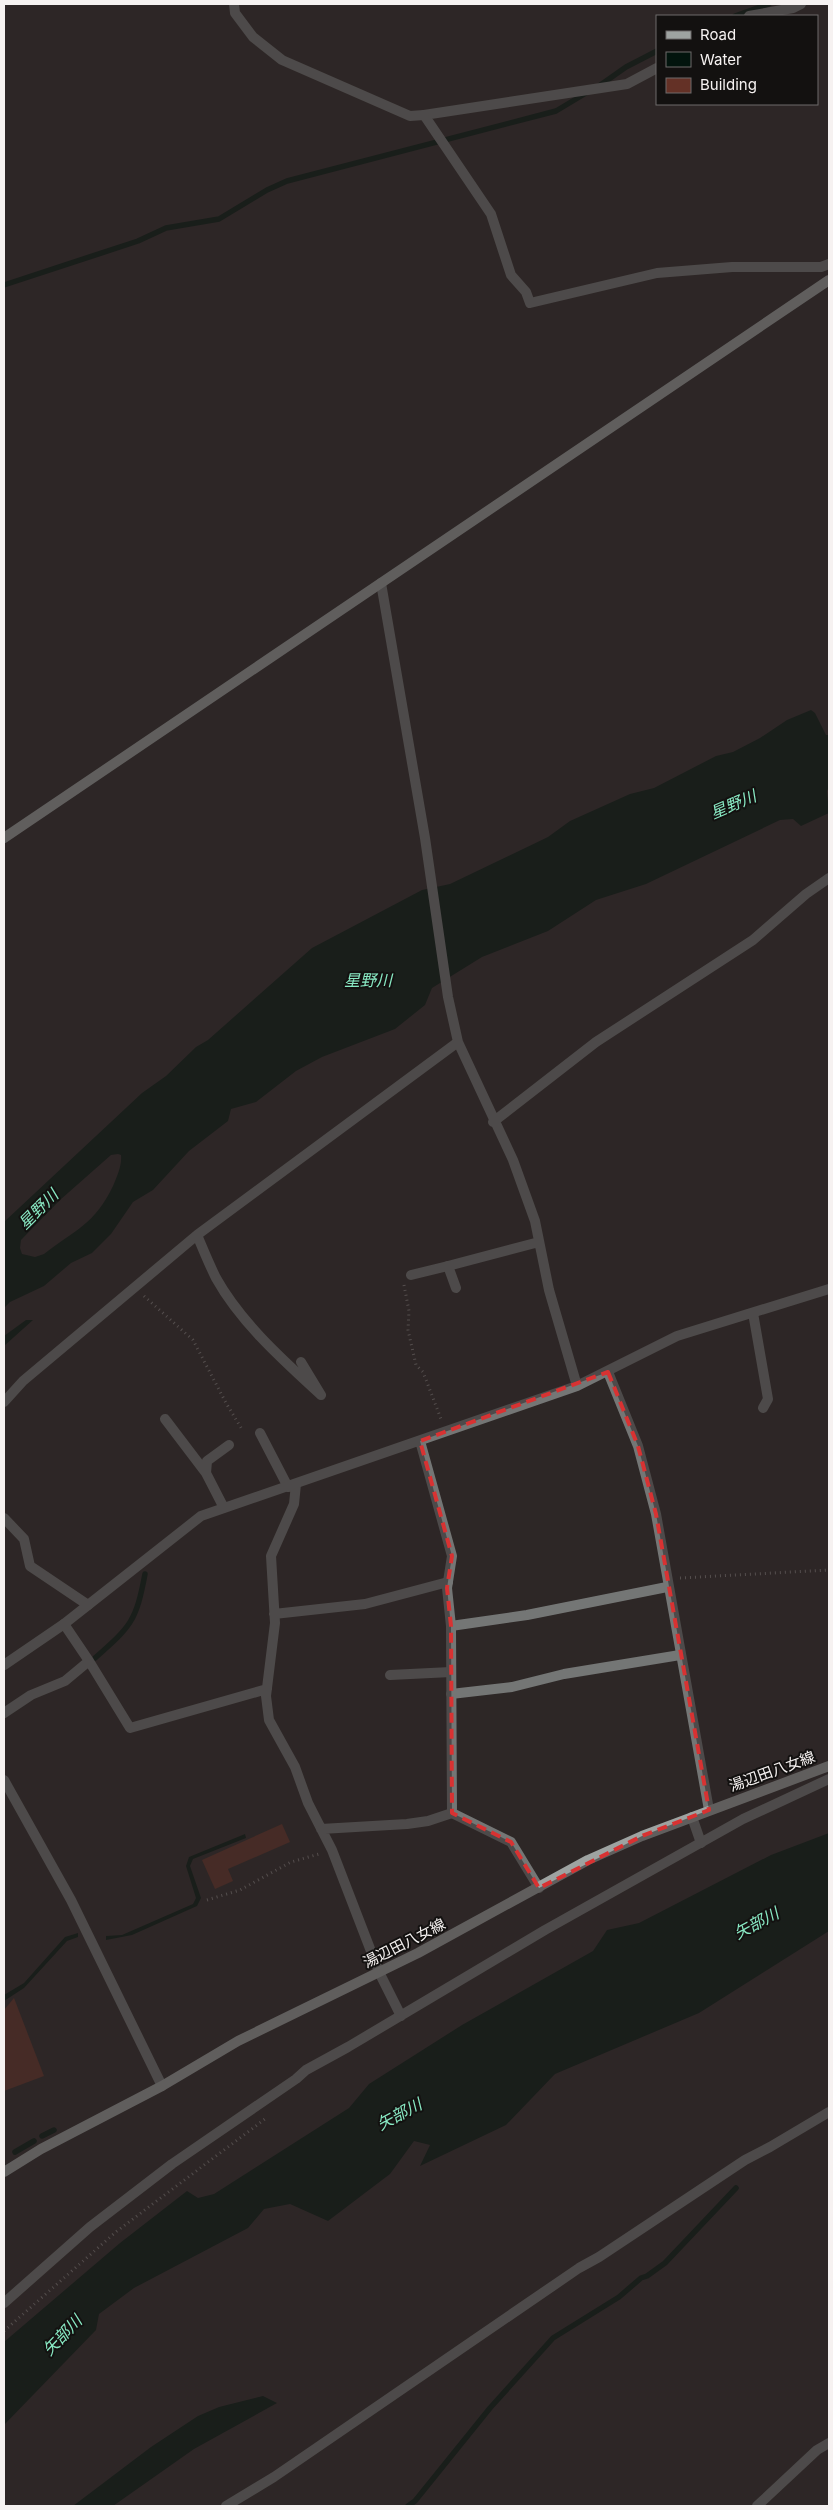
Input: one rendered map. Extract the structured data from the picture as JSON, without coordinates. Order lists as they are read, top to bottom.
{
  "streets": {
    "street": ["湯辺田八女線"]
  },
  "water": ["星野川", "矢部川"],
  "legend": ["Road", "Water", "Building"]
}
